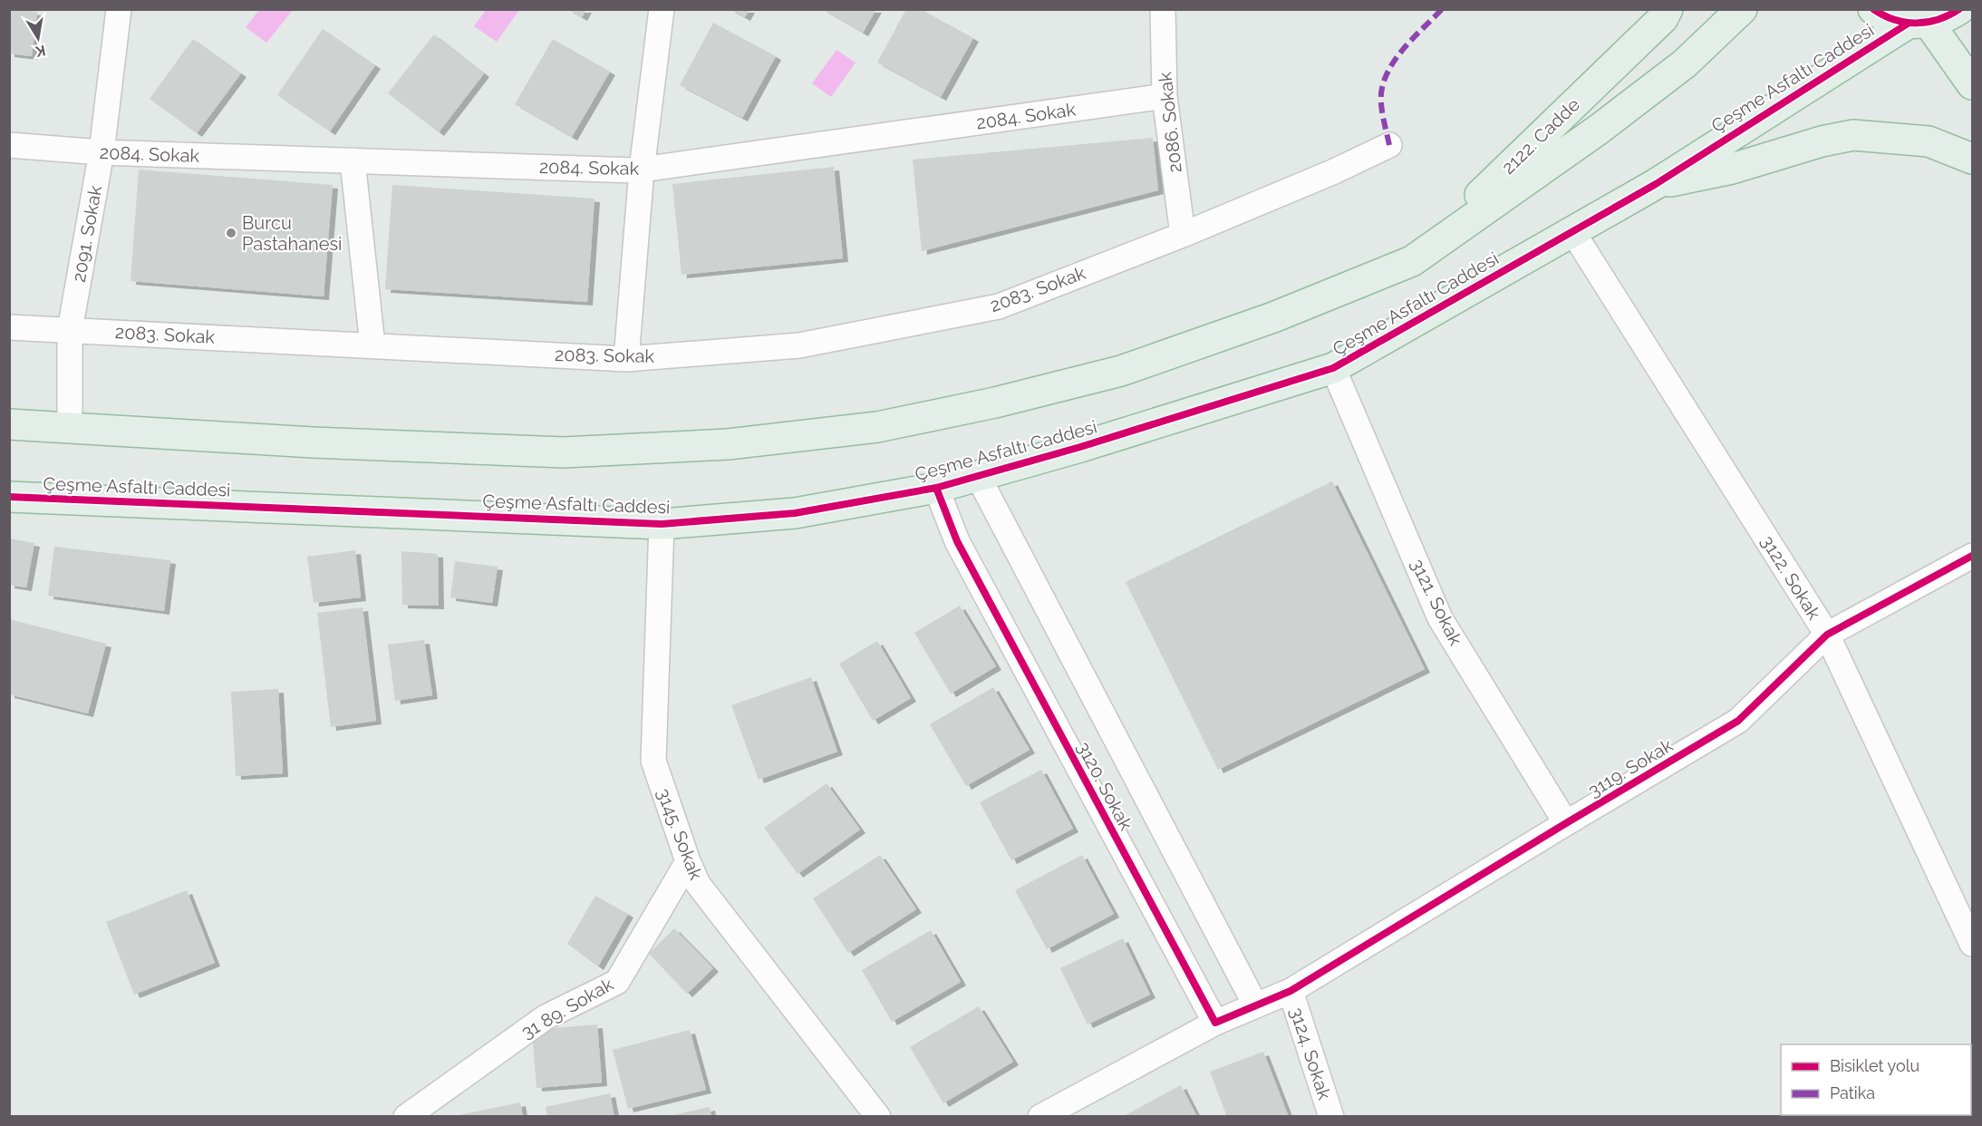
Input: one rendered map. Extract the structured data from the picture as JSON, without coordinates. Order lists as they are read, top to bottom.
{
  "streets": {
    "highway": ["Çeşme Asfaltı Caddesi", "2122. Cadde"],
    "street": [
      "2084. Sokak",
      "2086. Sokak",
      "2091. Sokak",
      "2083. Sokak",
      "3122. Sokak",
      "3121. Sokak",
      "3119. Sokak",
      "3120. Sokak",
      "3145. Sokak",
      "31 89. Sokak",
      "3124. Sokak"
    ]
  },
  "crossings": [
    ["Çeşme Asfaltı Caddesi", "3122. Sokak"],
    ["Çeşme Asfaltı Caddesi", "3121. Sokak"],
    ["Çeşme Asfaltı Caddesi", "3120. Sokak"],
    ["Çeşme Asfaltı Caddesi", "3145. Sokak"],
    ["2084. Sokak", "2086. Sokak"],
    ["2084. Sokak", "2091. Sokak"],
    ["2086. Sokak", "2083. Sokak"],
    ["2091. Sokak", "2083. Sokak"],
    ["3122. Sokak", "3119. Sokak"],
    ["3121. Sokak", "3119. Sokak"],
    ["3119. Sokak", "3124. Sokak"],
    ["3145. Sokak", "31 89. Sokak"]
  ],
  "places": ["Burcu Pastahanesi"],
  "legend": ["Bisiklet yolu", "Patika"],
  "north": "bottom"
}
